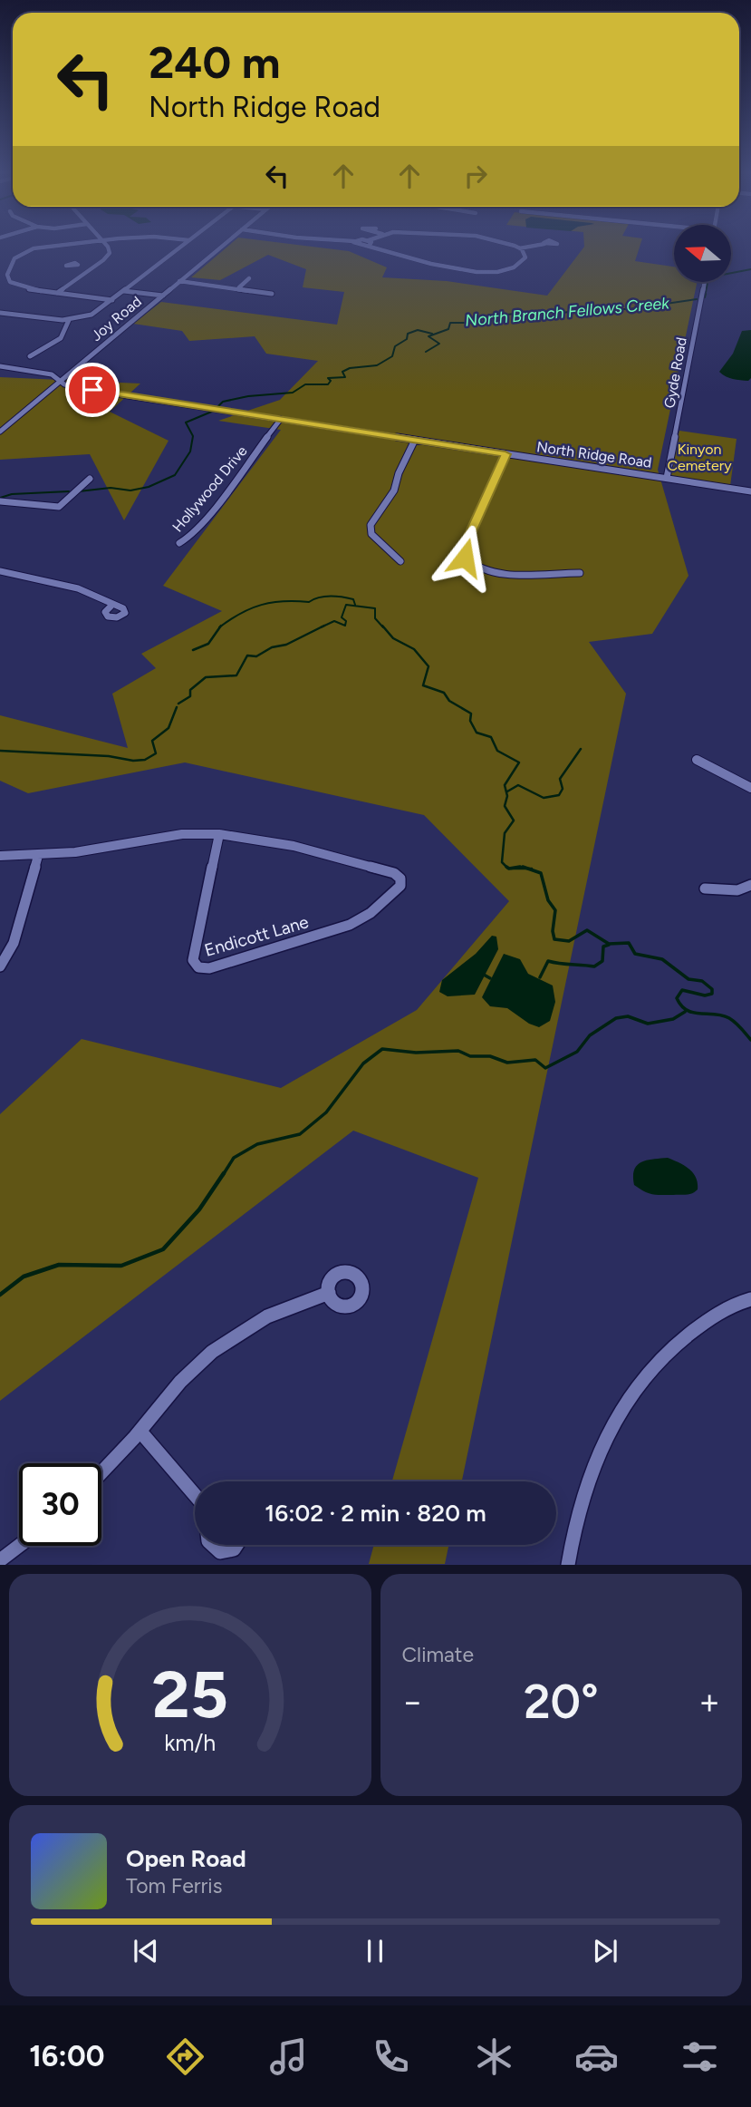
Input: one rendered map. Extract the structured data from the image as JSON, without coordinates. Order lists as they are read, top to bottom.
{
  "streets": {
    "street": [
      "Joy Road",
      "Gyde Road",
      "North Ridge Road",
      "Hollywood Drive",
      "Endicott Lane"
    ]
  },
  "crossings": [
    ["Joy Road", "North Ridge Road"],
    ["Gyde Road", "North Ridge Road"],
    ["North Ridge Road", "Hollywood Drive"]
  ],
  "water": ["North Branch Fellows Creek"],
  "parks": ["Kinyon Cemetery"],
  "north": "left",
  "page": {
    "turn": ["240 m", "North Ridge Road"],
    "limit": "30",
    "trip": "16:02 · 2 min · 820 m",
    "tile": "Climate",
    "heat": ["−", "20°", "+"],
    "song": ["Open Road", "Tom Ferris"],
    "tabs": "16:00",
    "gauge": ["25", "km/h"]
  }
}
